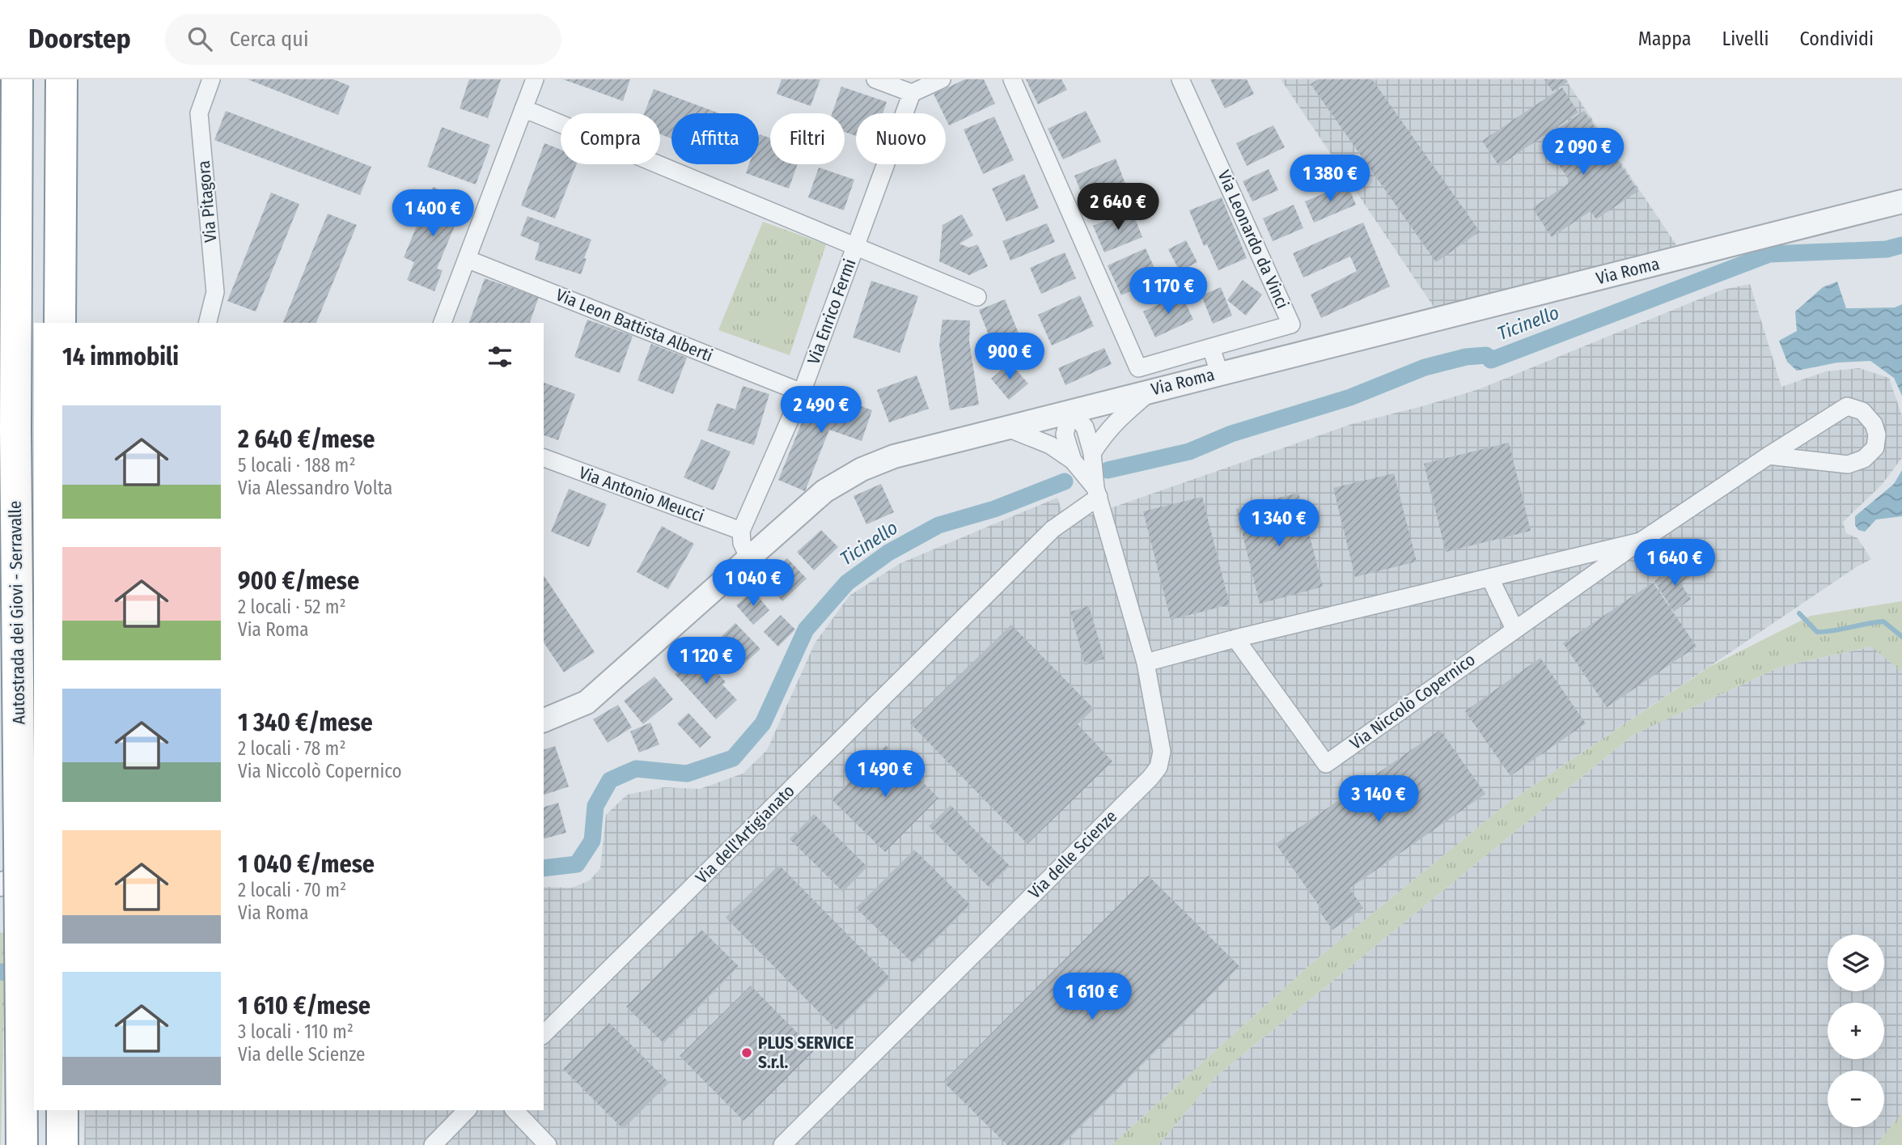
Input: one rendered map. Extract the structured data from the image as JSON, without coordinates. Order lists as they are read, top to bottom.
{
  "streets": {
    "highway": ["Autostrada dei Giovi - Serravalle"],
    "street": [
      "Via Pitagora",
      "Via Leonardo da Vinci",
      "Via Roma",
      "Via Enrico Fermi",
      "Via Leon Battista Alberti",
      "Via Antonio Meucci",
      "Via Niccolò Copernico",
      "Via dell'Artigianato",
      "Via delle Scienze"
    ]
  },
  "crossings": [
    ["Via Roma", "Via delle Scienze"],
    ["Via Enrico Fermi", "Via Leon Battista Alberti"],
    ["Via Enrico Fermi", "Via Antonio Meucci"],
    ["Via Niccolò Copernico", "Via delle Scienze"],
    ["Via dell'Artigianato", "Via delle Scienze"]
  ],
  "water": ["Ticinello"],
  "places": ["PLUS SERVICE S.r.l."],
  "page": {
    "header": "Doorstep",
    "search": "Cerca qui",
    "nav": ["Mappa", "Livelli", "Condividi"],
    "chip": [
      "Compra",
      "Affitta",
      "Filtri",
      "Nuovo"
    ],
    "price": [
      "2 090 €",
      "1 380 €",
      "2 640 €",
      "1 400 €",
      "1 170 €",
      "900 €",
      "2 490 €",
      "1 340 €",
      "1 640 €",
      "1 040 €",
      "1 120 €",
      "1 490 €",
      "3 140 €",
      "1 610 €"
    ],
    "heading": "14 immobili",
    "list": [
      {
        "name": "2 640 €/mese",
        "note": "5 locali · 188 m² · Via Alessandro Volta"
      },
      {
        "name": "900 €/mese",
        "note": "2 locali · 52 m² · Via Roma"
      },
      {
        "name": "1 340 €/mese",
        "note": "2 locali · 78 m² · Via Niccolò Copernico"
      },
      {
        "name": "1 040 €/mese",
        "note": "2 locali · 70 m² · Via Roma"
      },
      {
        "name": "1 610 €/mese",
        "note": "3 locali · 110 m² · Via delle Scienze"
      }
    ],
    "map_buttons": ["+", "−"]
  }
}
